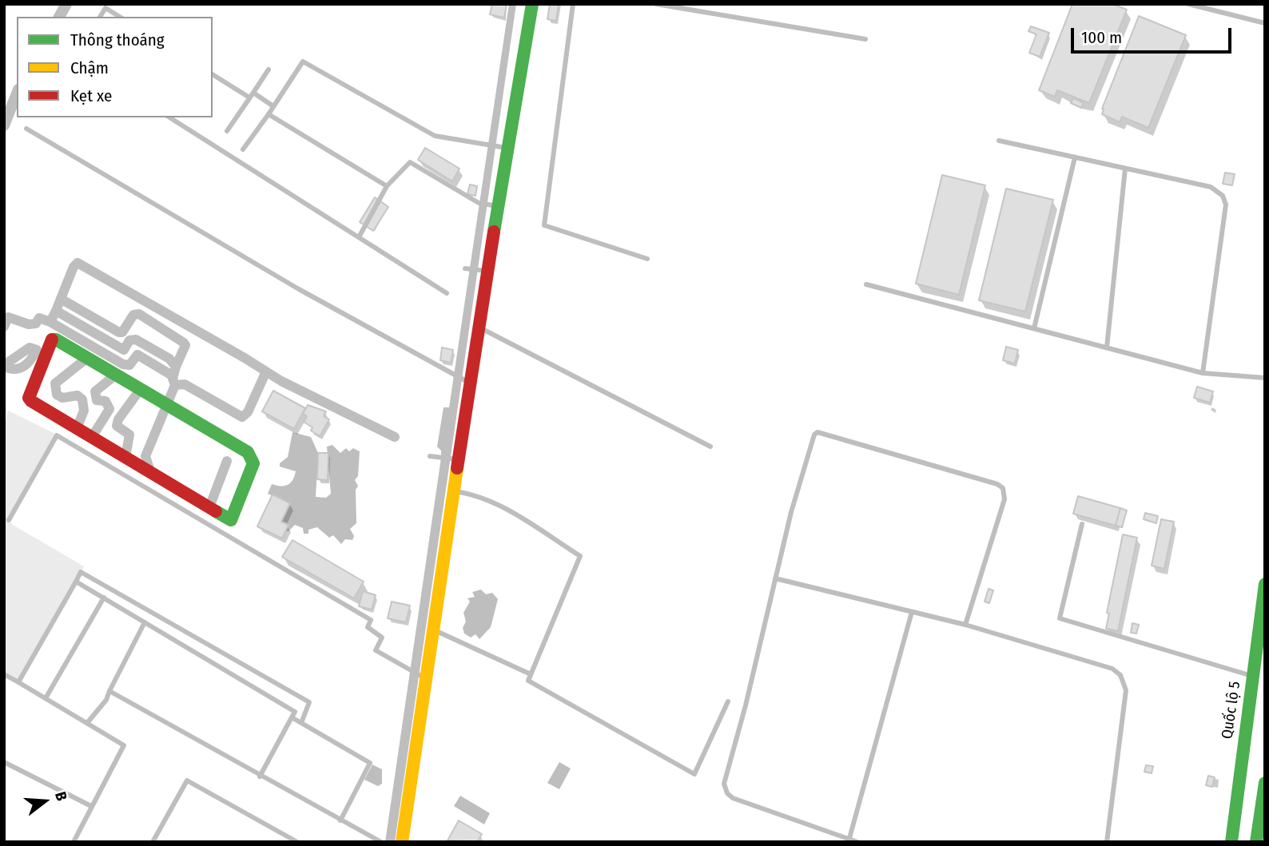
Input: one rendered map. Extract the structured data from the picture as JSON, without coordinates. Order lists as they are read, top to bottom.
{
  "streets": {
    "main road": ["Quốc lộ 5"]
  },
  "legend": ["Thông thoáng", "Chậm", "Kẹt xe"],
  "scale_bar": "100 m",
  "north": "right"
}
